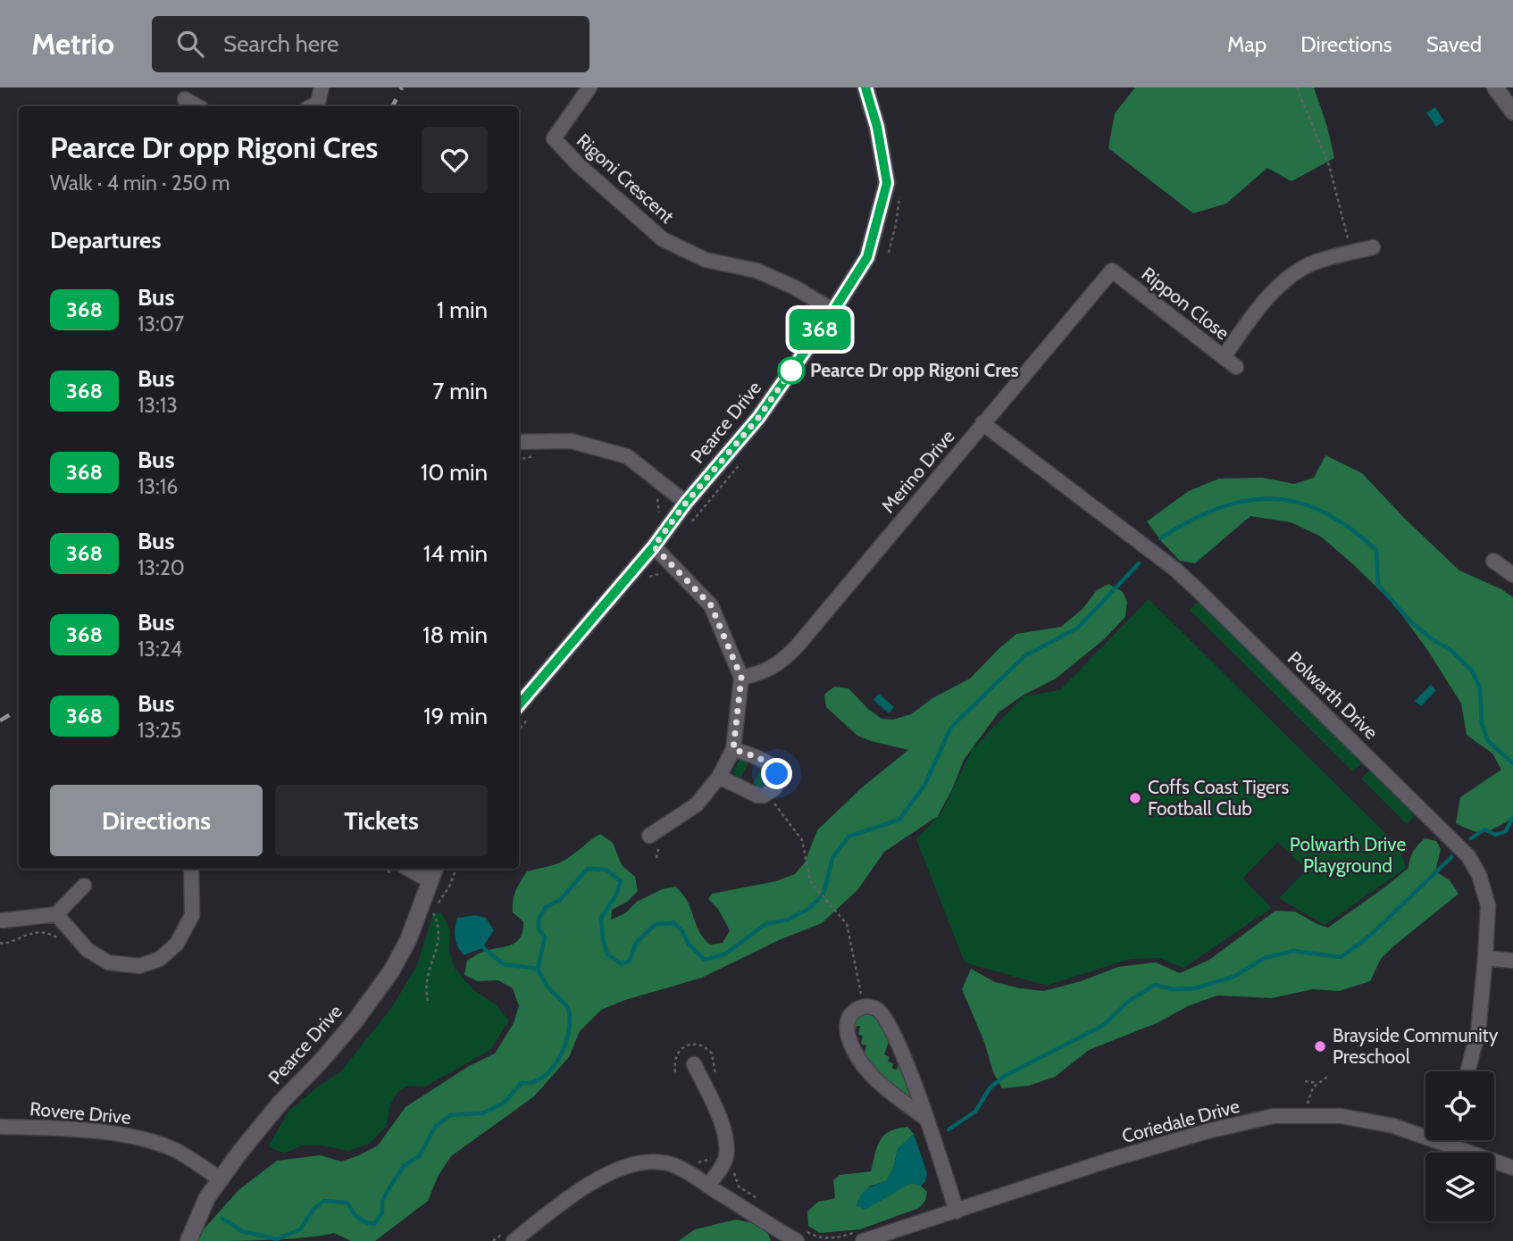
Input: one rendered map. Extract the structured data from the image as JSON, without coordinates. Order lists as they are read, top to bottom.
{
  "streets": {
    "street": [
      "Rigoni Crescent",
      "Rippon Close",
      "Pearce Drive",
      "Merino Drive",
      "Polwarth Drive",
      "Rovere Drive",
      "Coriedale Drive"
    ]
  },
  "crossings": [
    ["Rigoni Crescent", "Pearce Drive"],
    ["Rippon Close", "Merino Drive"],
    ["Pearce Drive", "Rovere Drive"],
    ["Merino Drive", "Polwarth Drive"]
  ],
  "parks": ["Polwarth Drive Playground"],
  "places": ["Pearce Dr opp Rigoni Cres", "Coffs Coast Tigers Football Club", "Brayside Community Preschool"],
  "lines": ["bus line 368"],
  "page": {
    "header": "Metrio",
    "search": "Search here",
    "nav": ["Map", "Directions", "Saved"],
    "on_map": "368",
    "heading": [
      ["Pearce Dr opp Rigoni Cres", "Walk · 4 min · 250 m"],
      "Departures"
    ],
    "list": [
      {
        "mark": "368",
        "name": "Bus",
        "note": "13:07",
        "value": "1 min"
      },
      {
        "mark": "368",
        "name": "Bus",
        "note": "13:13",
        "value": "7 min"
      },
      {
        "mark": "368",
        "name": "Bus",
        "note": "13:16",
        "value": "10 min"
      },
      {
        "mark": "368",
        "name": "Bus",
        "note": "13:20",
        "value": "14 min"
      },
      {
        "mark": "368",
        "name": "Bus",
        "note": "13:24",
        "value": "18 min"
      },
      {
        "mark": "368",
        "name": "Bus",
        "note": "13:25",
        "value": "19 min"
      }
    ],
    "buttons": ["Directions", "Tickets"]
  }
}
